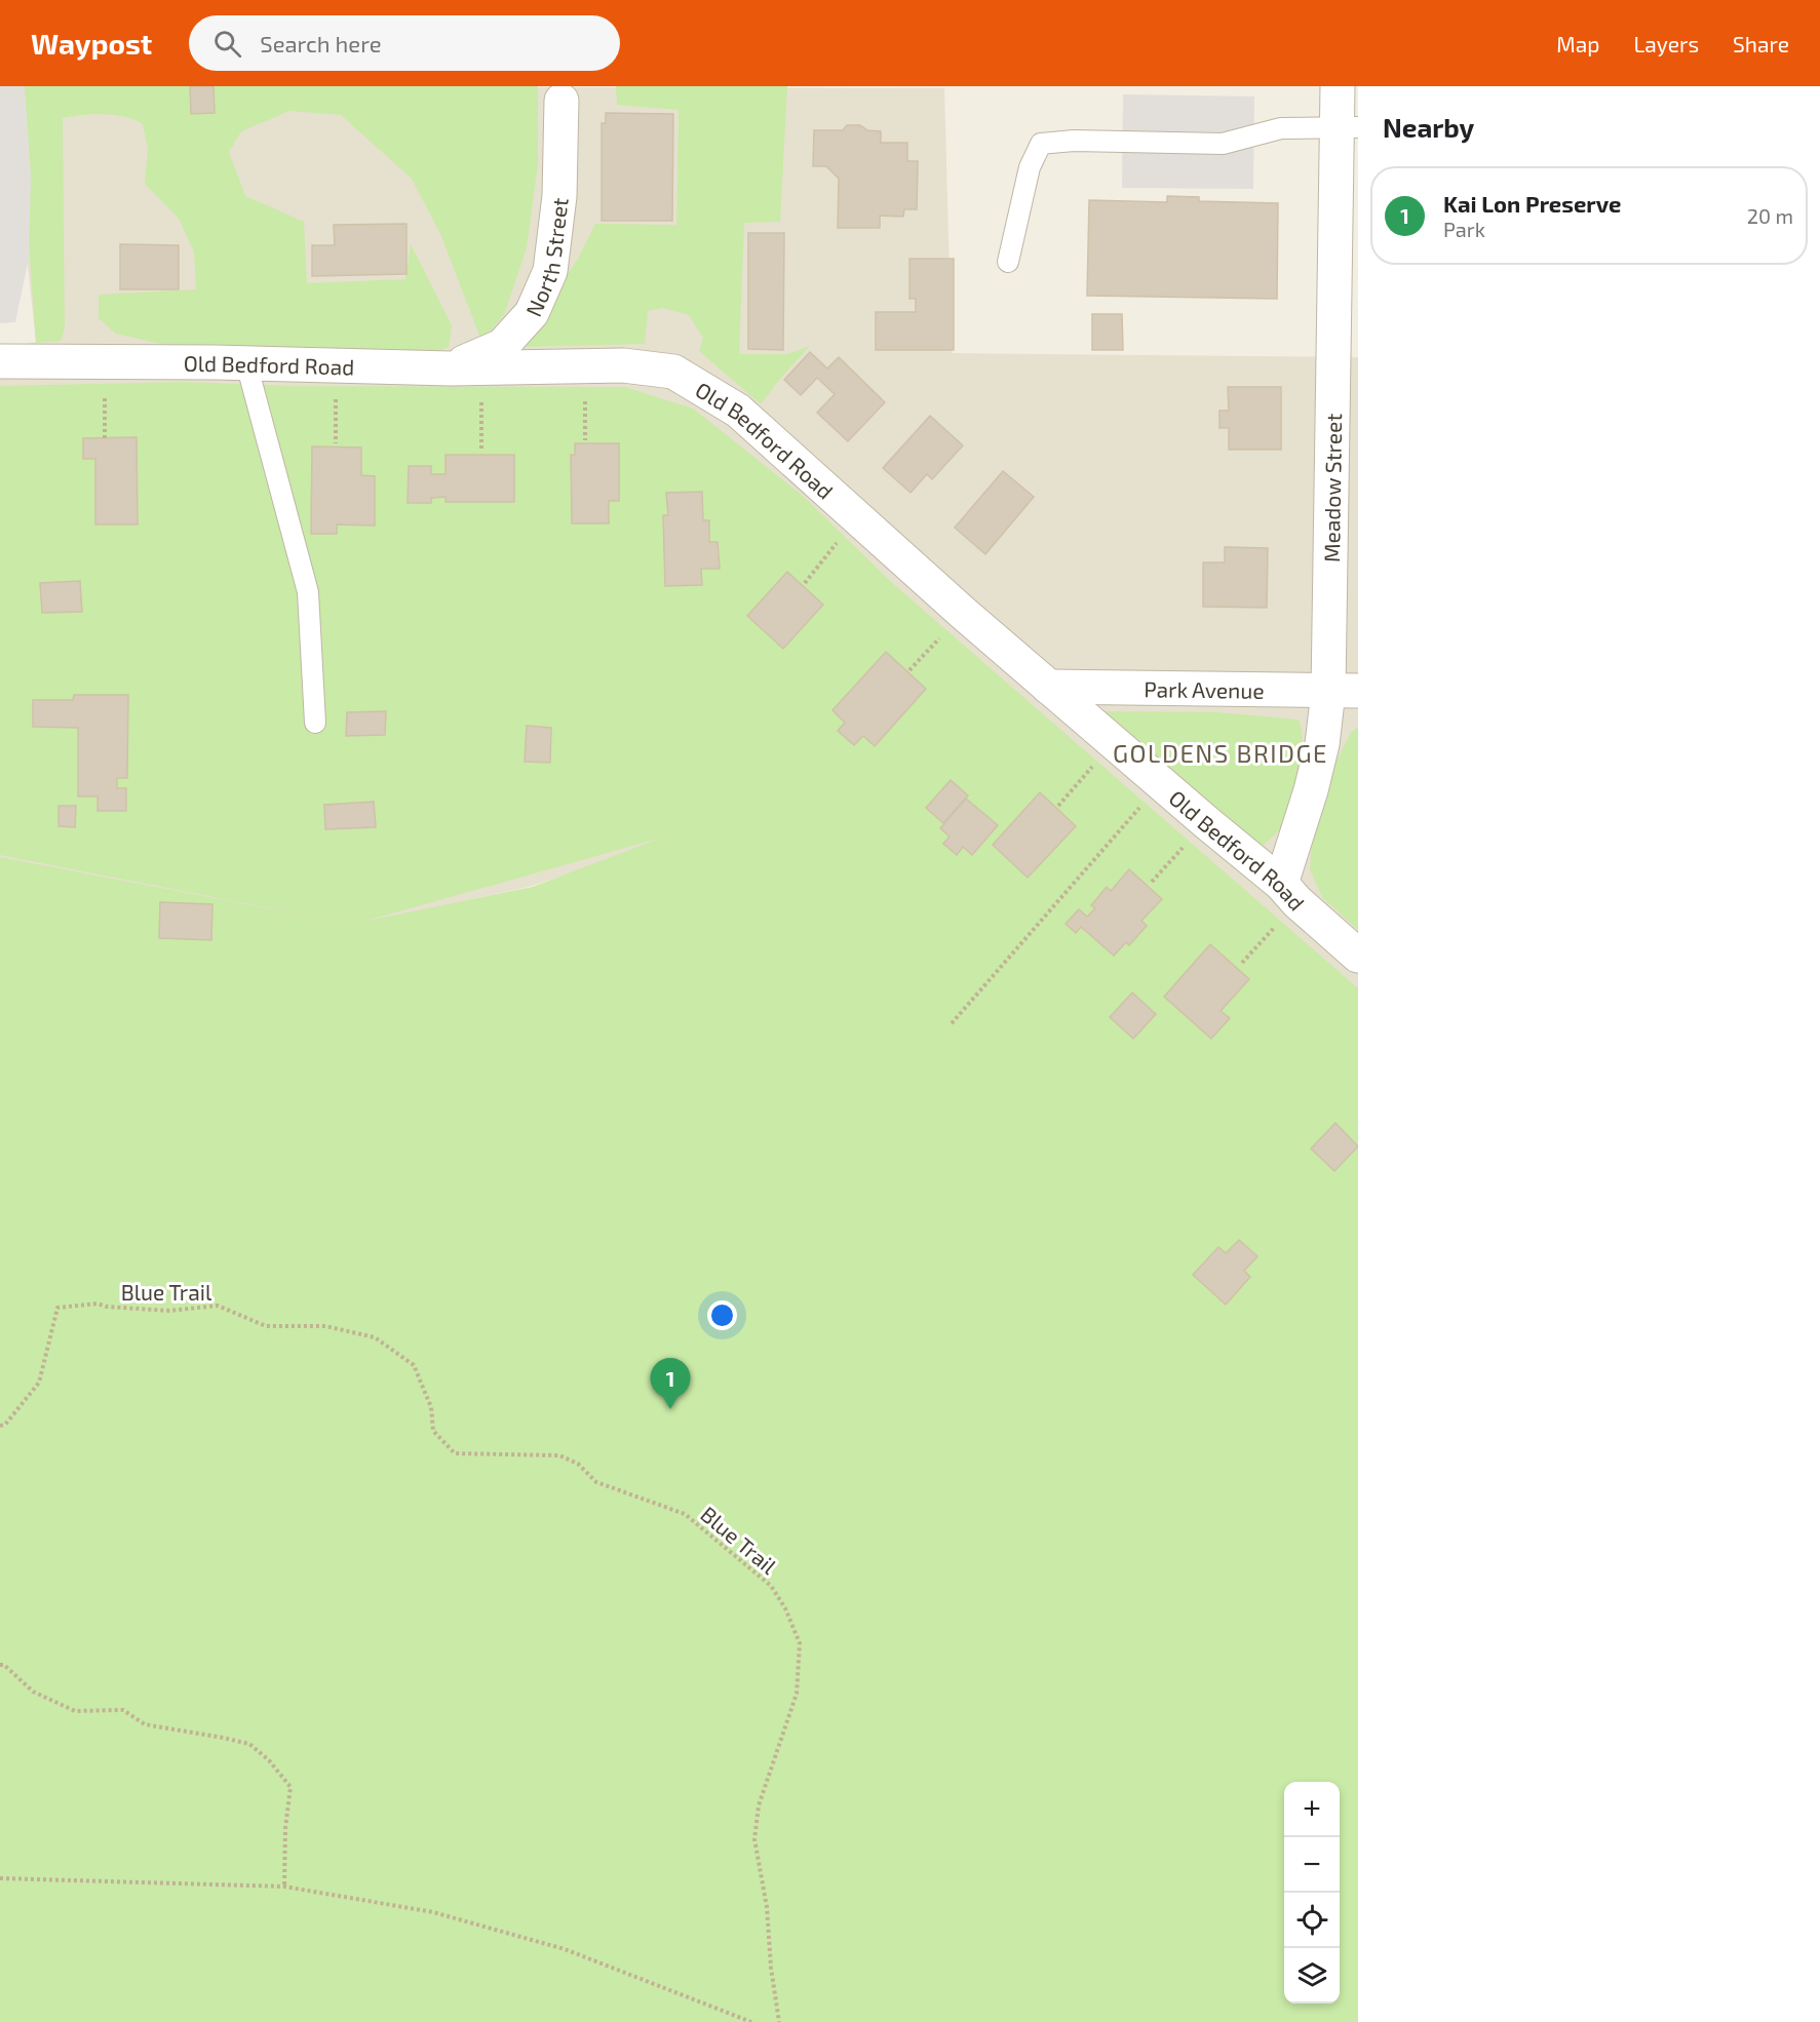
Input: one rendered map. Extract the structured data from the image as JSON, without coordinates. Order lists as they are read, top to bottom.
{
  "streets": {
    "street": [
      "North Street",
      "Old Bedford Road",
      "Meadow Street",
      "Park Avenue"
    ],
    "path": ["Blue Trail"]
  },
  "crossings": [
    ["North Street", "Old Bedford Road"],
    ["Old Bedford Road", "Meadow Street"],
    ["Old Bedford Road", "Park Avenue"],
    ["Meadow Street", "Park Avenue"]
  ],
  "districts": ["GOLDENS BRIDGE"],
  "page": {
    "header": "Waypost",
    "search": "Search here",
    "nav": ["Map", "Layers", "Share"],
    "heading": "Nearby",
    "list": [
      {
        "mark": "1",
        "name": "Kai Lon Preserve",
        "note": "Park",
        "value": "20 m"
      }
    ],
    "pins": "1",
    "map_buttons": ["+", "−"]
  }
}
